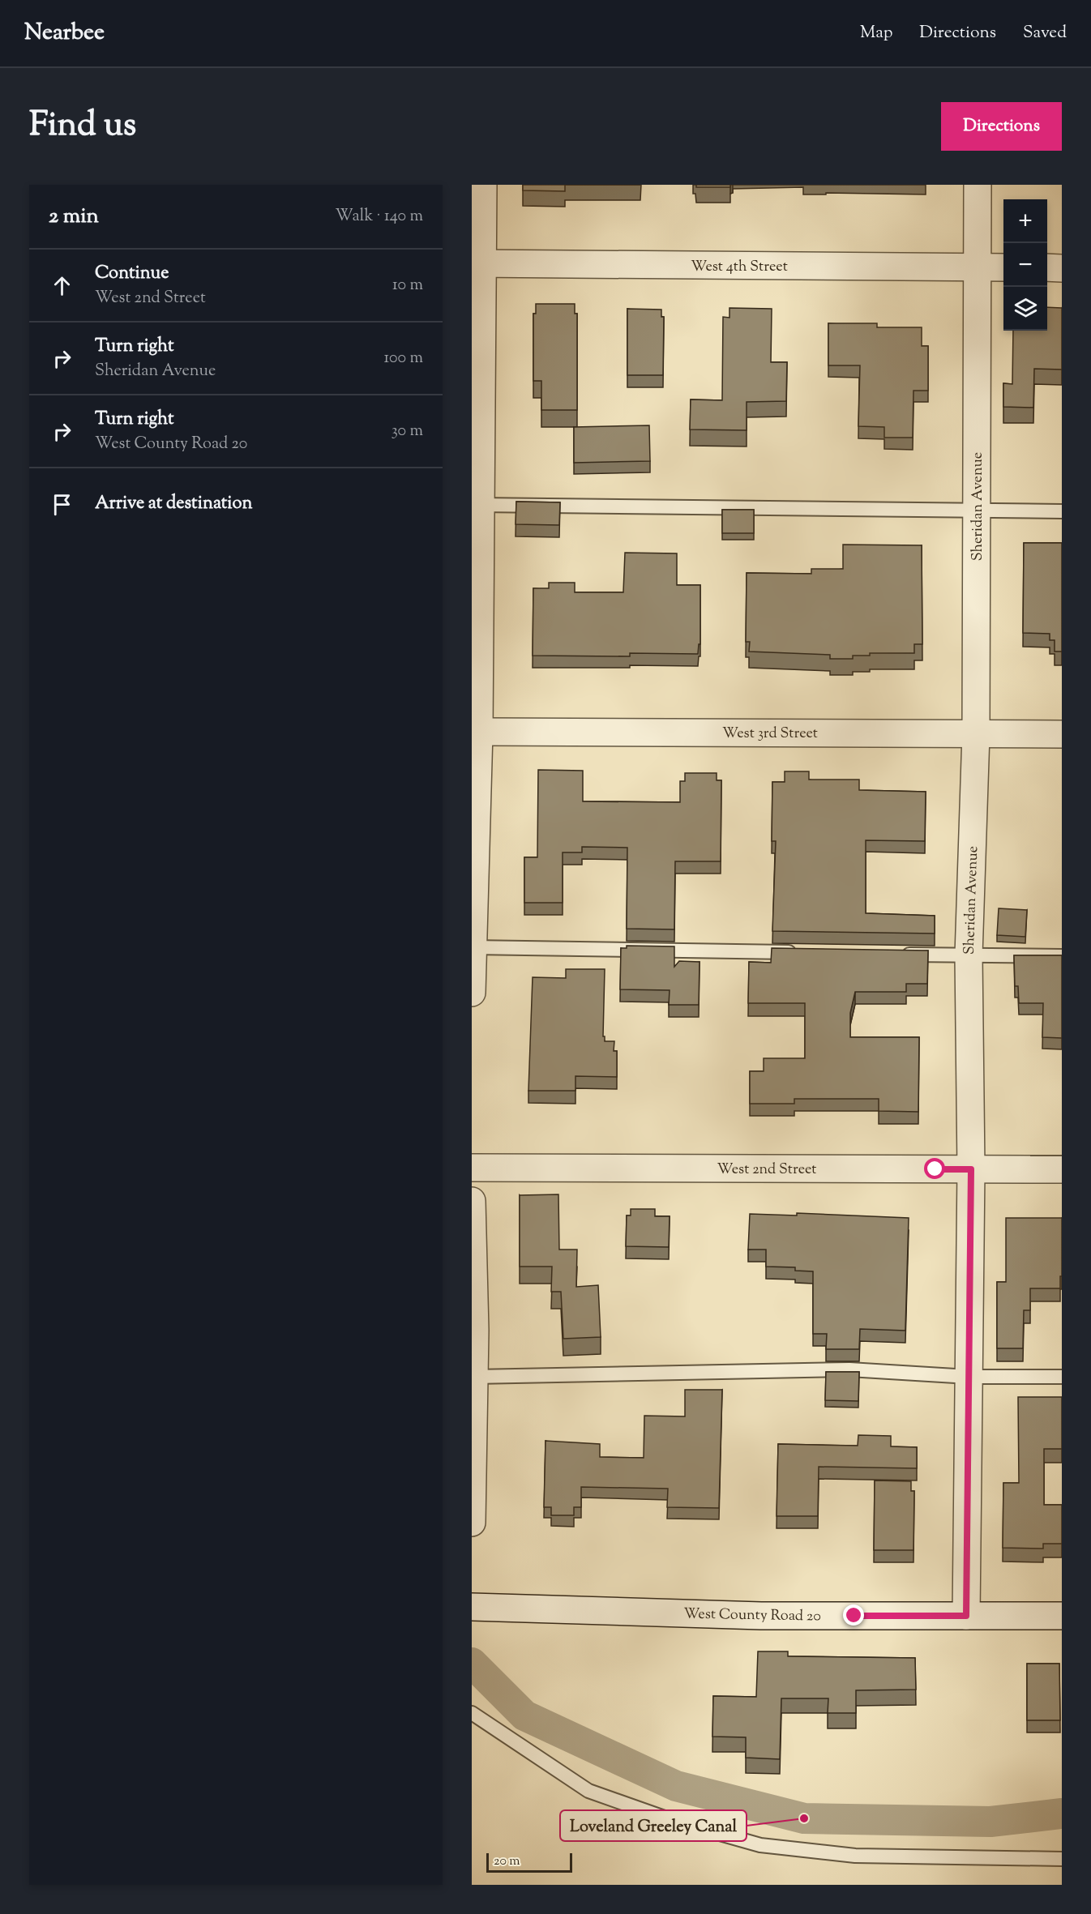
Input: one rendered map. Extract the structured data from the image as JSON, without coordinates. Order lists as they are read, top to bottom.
{
  "streets": {
    "street": [
      "West 4th Street",
      "Sheridan Avenue",
      "West 3rd Street",
      "West 2nd Street",
      "West County Road 20"
    ]
  },
  "crossings": [
    ["West 4th Street", "Sheridan Avenue"],
    ["Sheridan Avenue", "West 3rd Street"],
    ["Sheridan Avenue", "West 2nd Street"],
    ["Sheridan Avenue", "West County Road 20"]
  ],
  "places": ["Loveland Greeley Canal"],
  "scale_bar": "20 m",
  "page": {
    "header": "Nearbee",
    "nav": ["Map", "Directions", "Saved"],
    "title": "Find us",
    "buttons": "Directions",
    "heading": ["2 min", "Walk · 140 m"],
    "map_buttons": ["+", "−"],
    "list": [
      ["Continue", "West 2nd Street", "10 m"],
      ["Turn right", "Sheridan Avenue", "100 m"],
      ["Turn right", "West County Road 20", "30 m"],
      "Arrive at destination"
    ],
    "scale": "20 m"
  }
}
